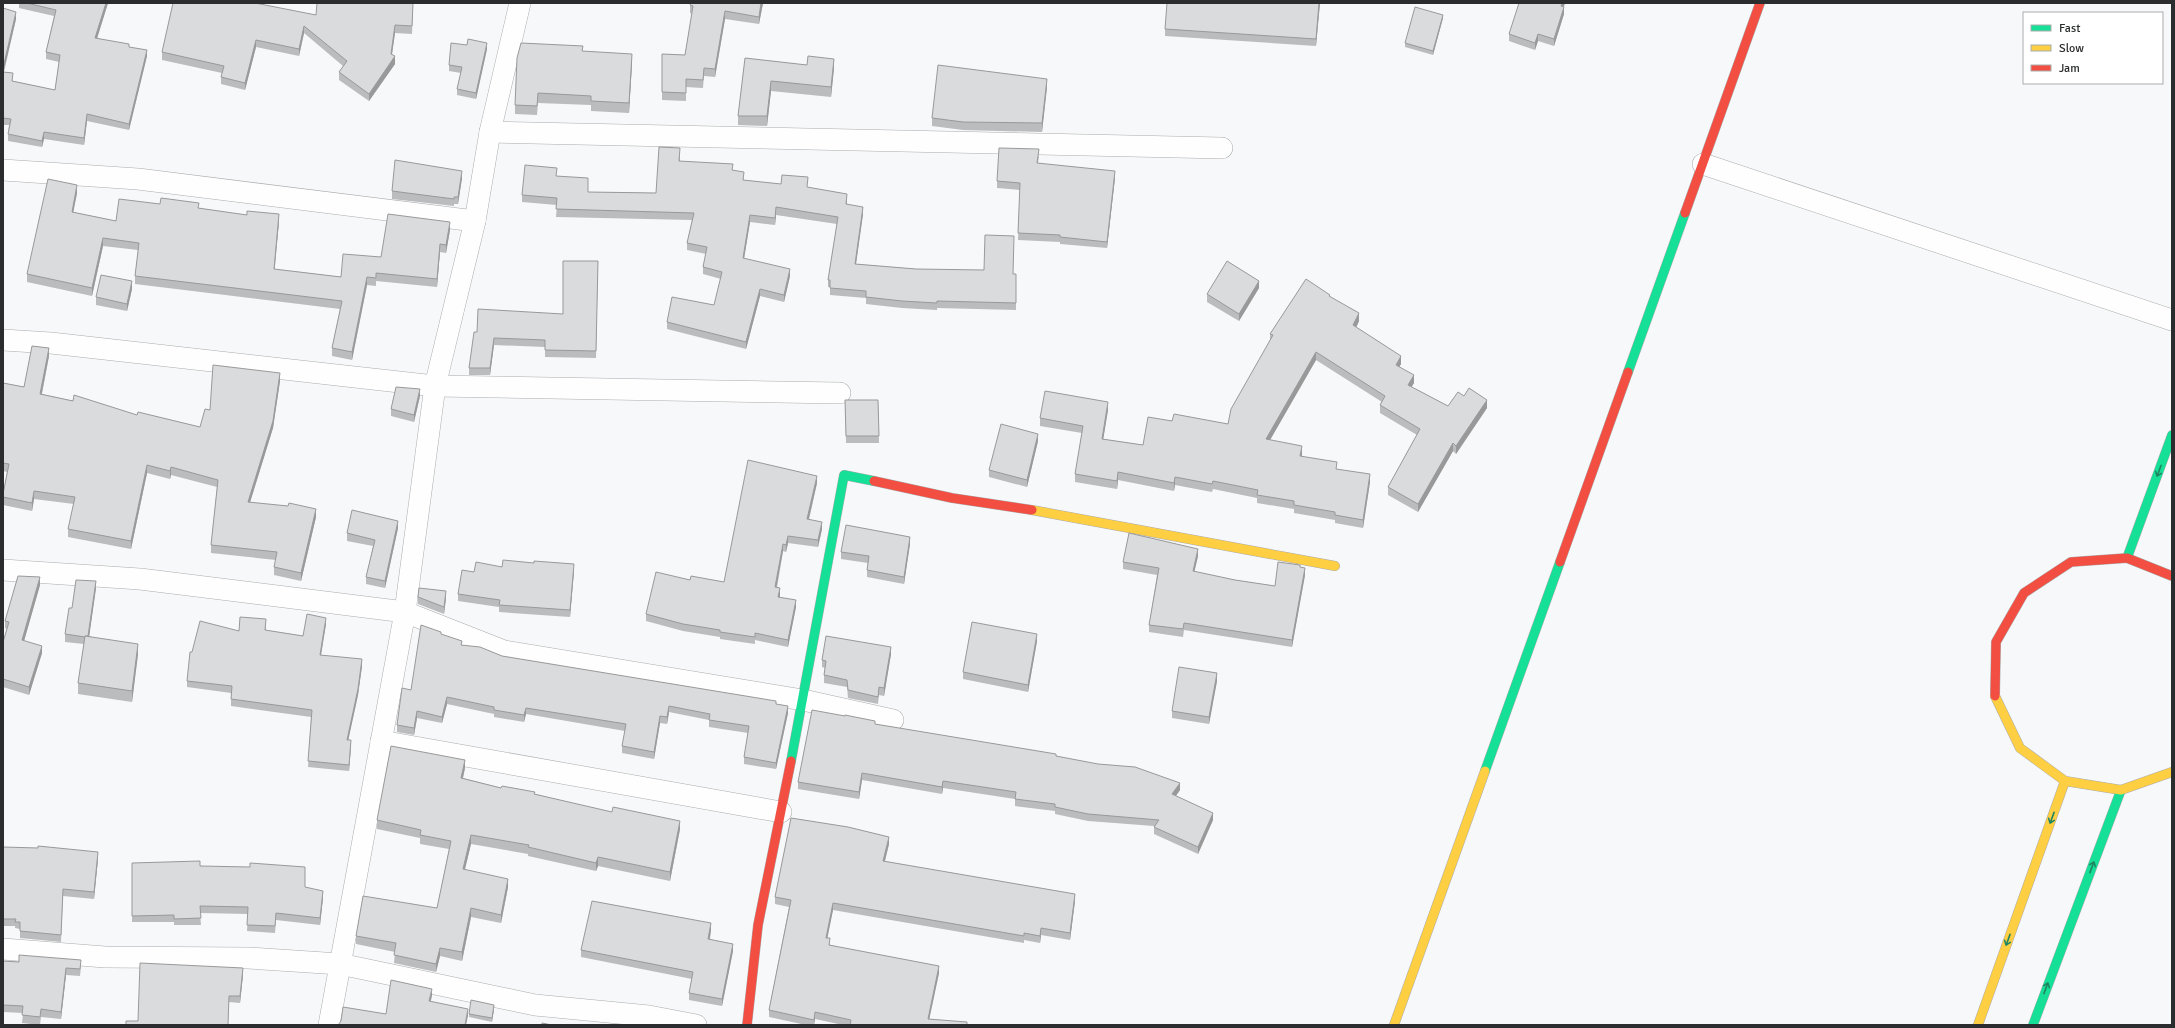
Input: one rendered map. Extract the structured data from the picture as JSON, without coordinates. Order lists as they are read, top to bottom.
{
  "legend": ["Fast", "Slow", "Jam"]
}
